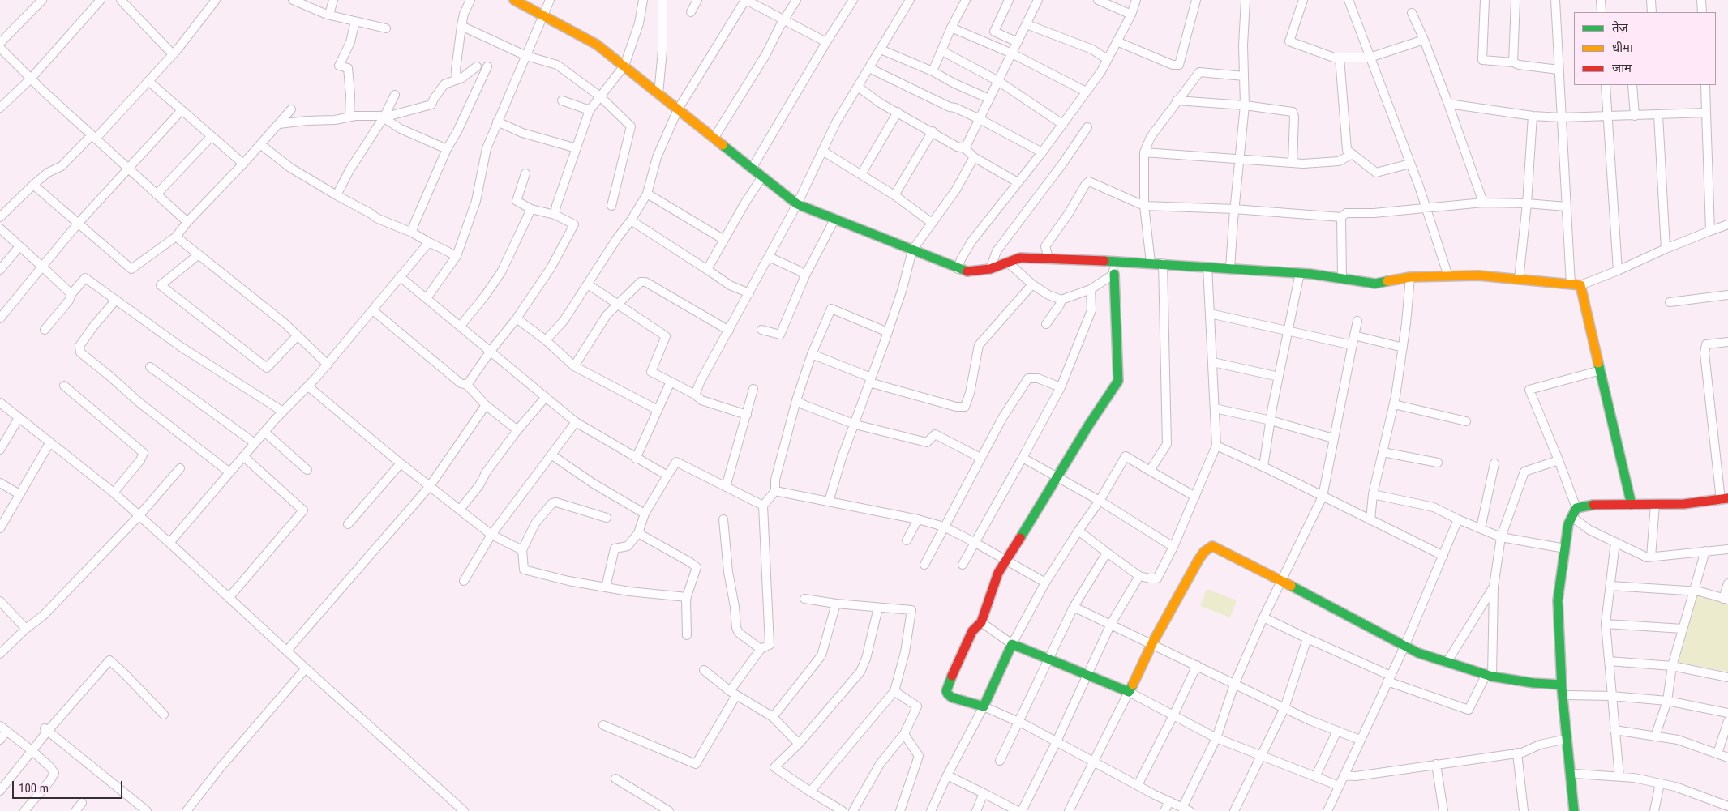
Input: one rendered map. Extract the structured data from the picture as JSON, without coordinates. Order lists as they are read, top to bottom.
{
  "legend": ["तेज़", "धीमा", "जाम"],
  "scale_bar": "100 m"
}
